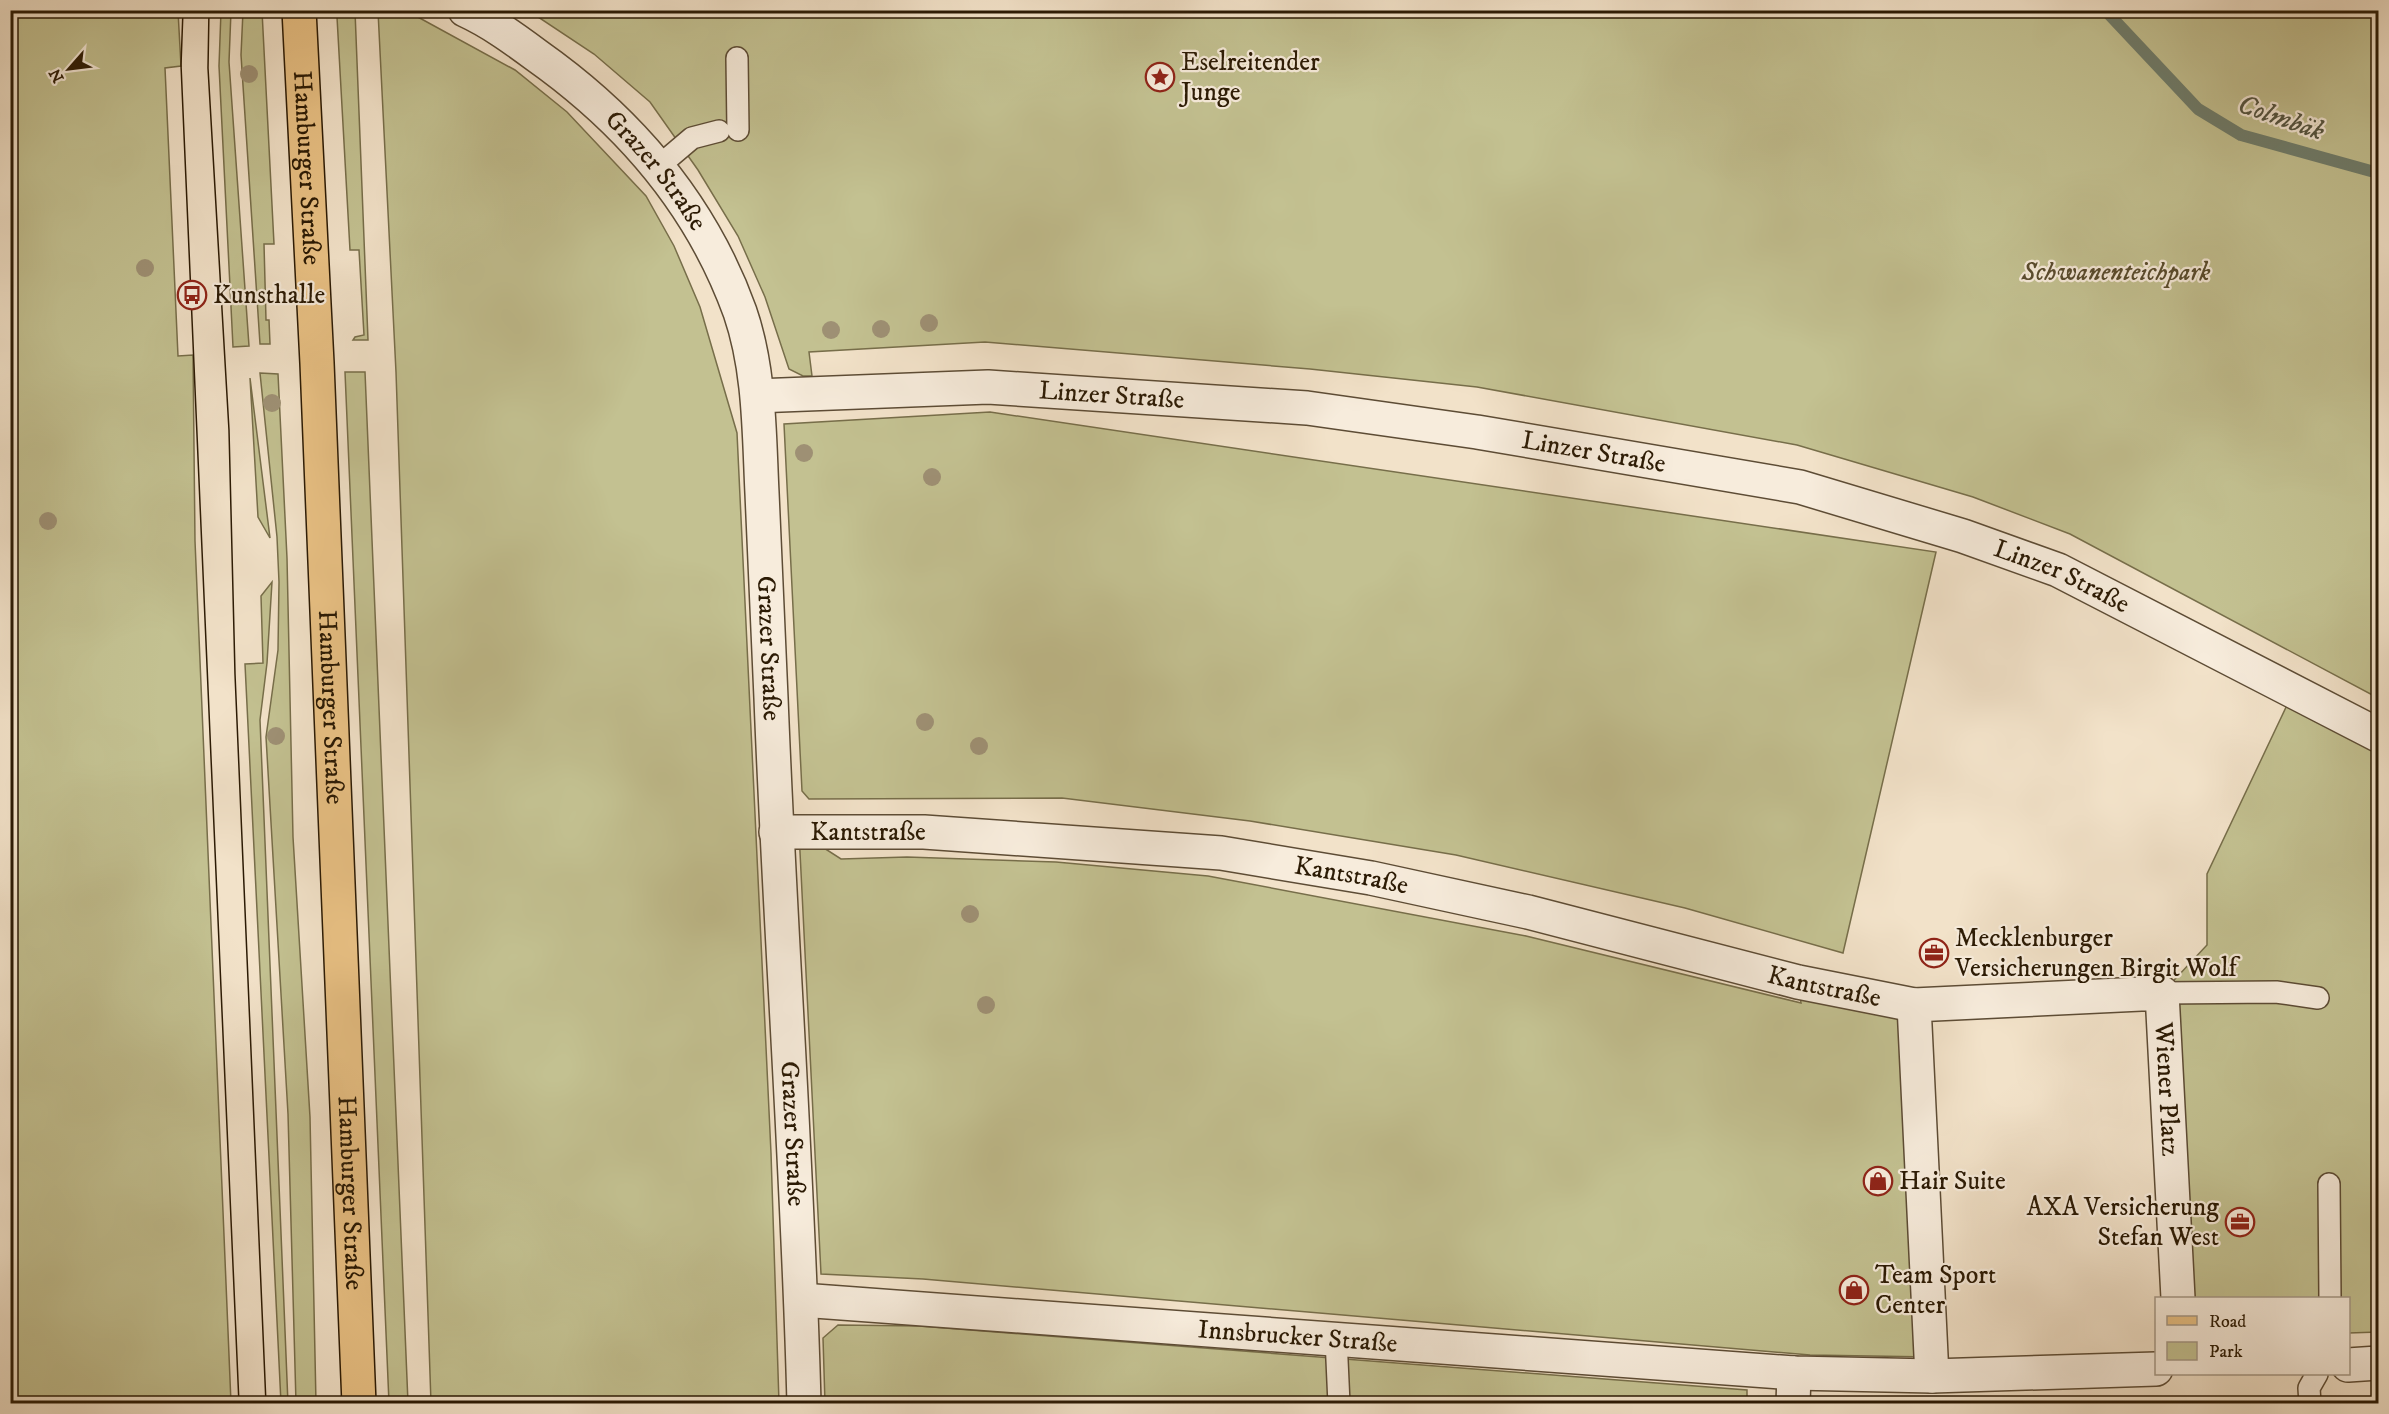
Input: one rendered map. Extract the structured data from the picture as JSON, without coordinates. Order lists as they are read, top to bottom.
{
  "streets": {
    "main road": ["Hamburger Straße"],
    "street": [
      "Grazer Straße",
      "Linzer Straße",
      "Kantstraße",
      "Wiener Platz",
      "Innsbrucker Straße"
    ]
  },
  "crossings": [
    ["Grazer Straße", "Linzer Straße"],
    ["Grazer Straße", "Kantstraße"],
    ["Grazer Straße", "Innsbrucker Straße"],
    ["Kantstraße", "Wiener Platz"]
  ],
  "water": ["Colmbäk"],
  "parks": ["Schwanenteichpark"],
  "places": {
    "place": ["Eselreitender Junge"],
    "bus stop": ["Kunsthalle"],
    "office": ["Mecklenburger Versicherungen Birgit Wolf", "AXA Versicherung Stefan West"],
    "shop": ["Hair Suite", "Team Sport Center"]
  },
  "legend": ["Road", "Park"],
  "north": "bottom left"
}
